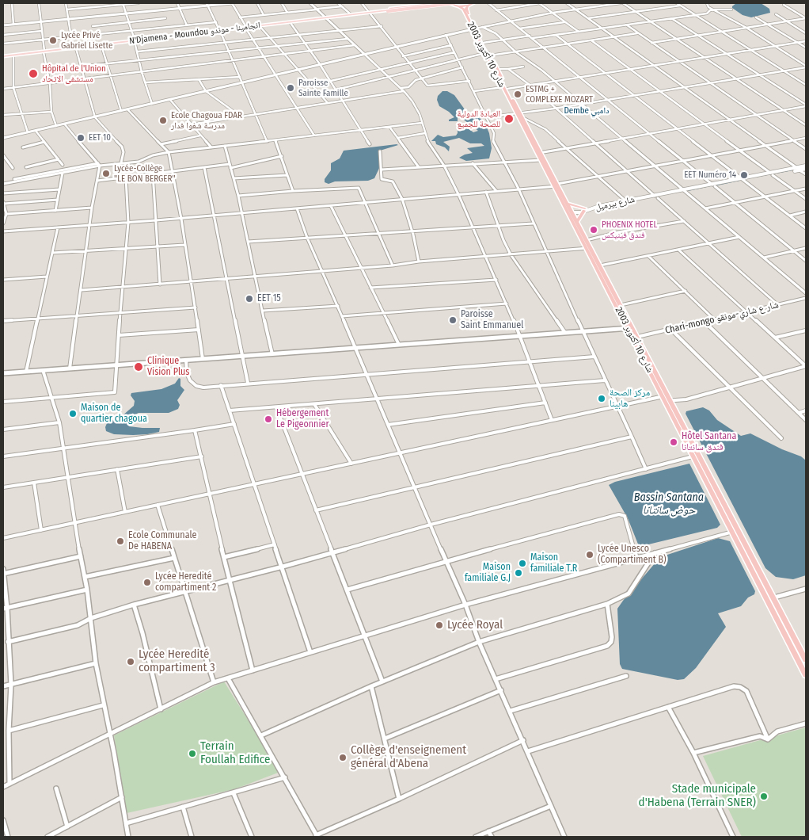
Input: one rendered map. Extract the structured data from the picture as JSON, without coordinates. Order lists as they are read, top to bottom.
{
  "streets": {
    "highway": ["شارع 10 أكتوبر 2003"],
    "main road": ["N'Djamena - Moundou انجامينا - موندو"],
    "street": ["شارع بيرميل", "Chari-mongo شار ع شاري-مونقو"]
  },
  "crossings": [
    ["شارع 10 أكتوبر 2003", "Chari-mongo شار ع شاري-مونقو"]
  ],
  "districts": ["Dembe دامبي"],
  "water": ["Bassin Santana حوض سانتانا"],
  "places": [
    "Lycée Privé Gabriel Lisette",
    "Hôpital de l'Union مستشفى الاتحاد",
    "Paroisse Sainte Famille",
    "ESTMG + COMPLEXE MOZART",
    "العيادة الدولية للصحة للجميع",
    "Ecole Chagoua FDAR مدرسة شغوا فدار",
    "EET 10",
    "Lycée-Collège \"LE BON BERGER\"",
    "EET Numéro 14",
    "PHOENIX HOTEL فندق فينيكس",
    "EET 15",
    "Paroisse Saint Emmanuel",
    "Clinique Vision Plus",
    "مركز الصحة هابينا",
    "Maison de quartier chagoua",
    "Hébergement Le Pigeonnier",
    "Hôtel Santana فندق سانتانا",
    "Ecole Communale De HABENA",
    "Lycée Unesco (Compartiment B)",
    "Maison familiale T.R",
    "Maison familiale G.J",
    "Lycée Heredité compartiment 2",
    "Lycée Royal",
    "Lycée Heredité compartiment 3",
    "Terrain Foullah Edifice",
    "Collège d'enseignement général d'Abena",
    "Stade municipale d'Habena (Terrain SNER)"
  ]
}
